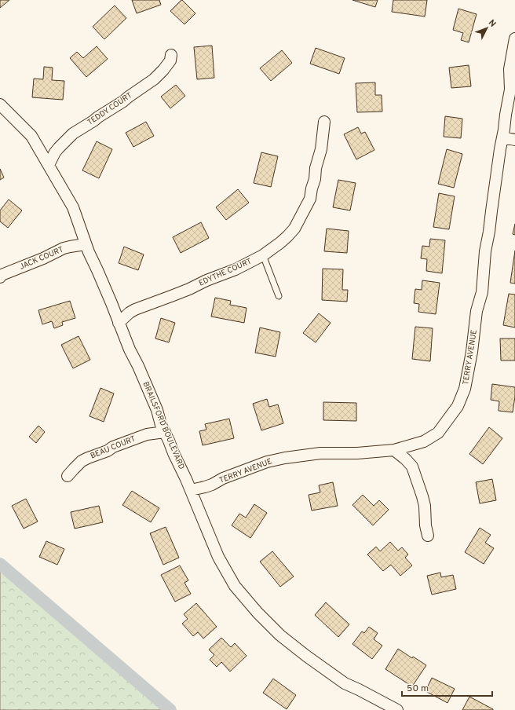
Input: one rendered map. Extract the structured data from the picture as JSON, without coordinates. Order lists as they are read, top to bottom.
{
  "streets": {
    "street": [
      "TEDDY COURT",
      "JACK COURT",
      "EDYTHE COURT",
      "TERRY AVENUE",
      "BRAILSFORD BOULEVARD",
      "BEAU COURT"
    ]
  },
  "crossings": [
    ["TEDDY COURT", "BRAILSFORD BOULEVARD"],
    ["JACK COURT", "BRAILSFORD BOULEVARD"],
    ["EDYTHE COURT", "BRAILSFORD BOULEVARD"],
    ["TERRY AVENUE", "BRAILSFORD BOULEVARD"],
    ["BRAILSFORD BOULEVARD", "BEAU COURT"]
  ],
  "scale_bar": "50 m",
  "north": "top right"
}
